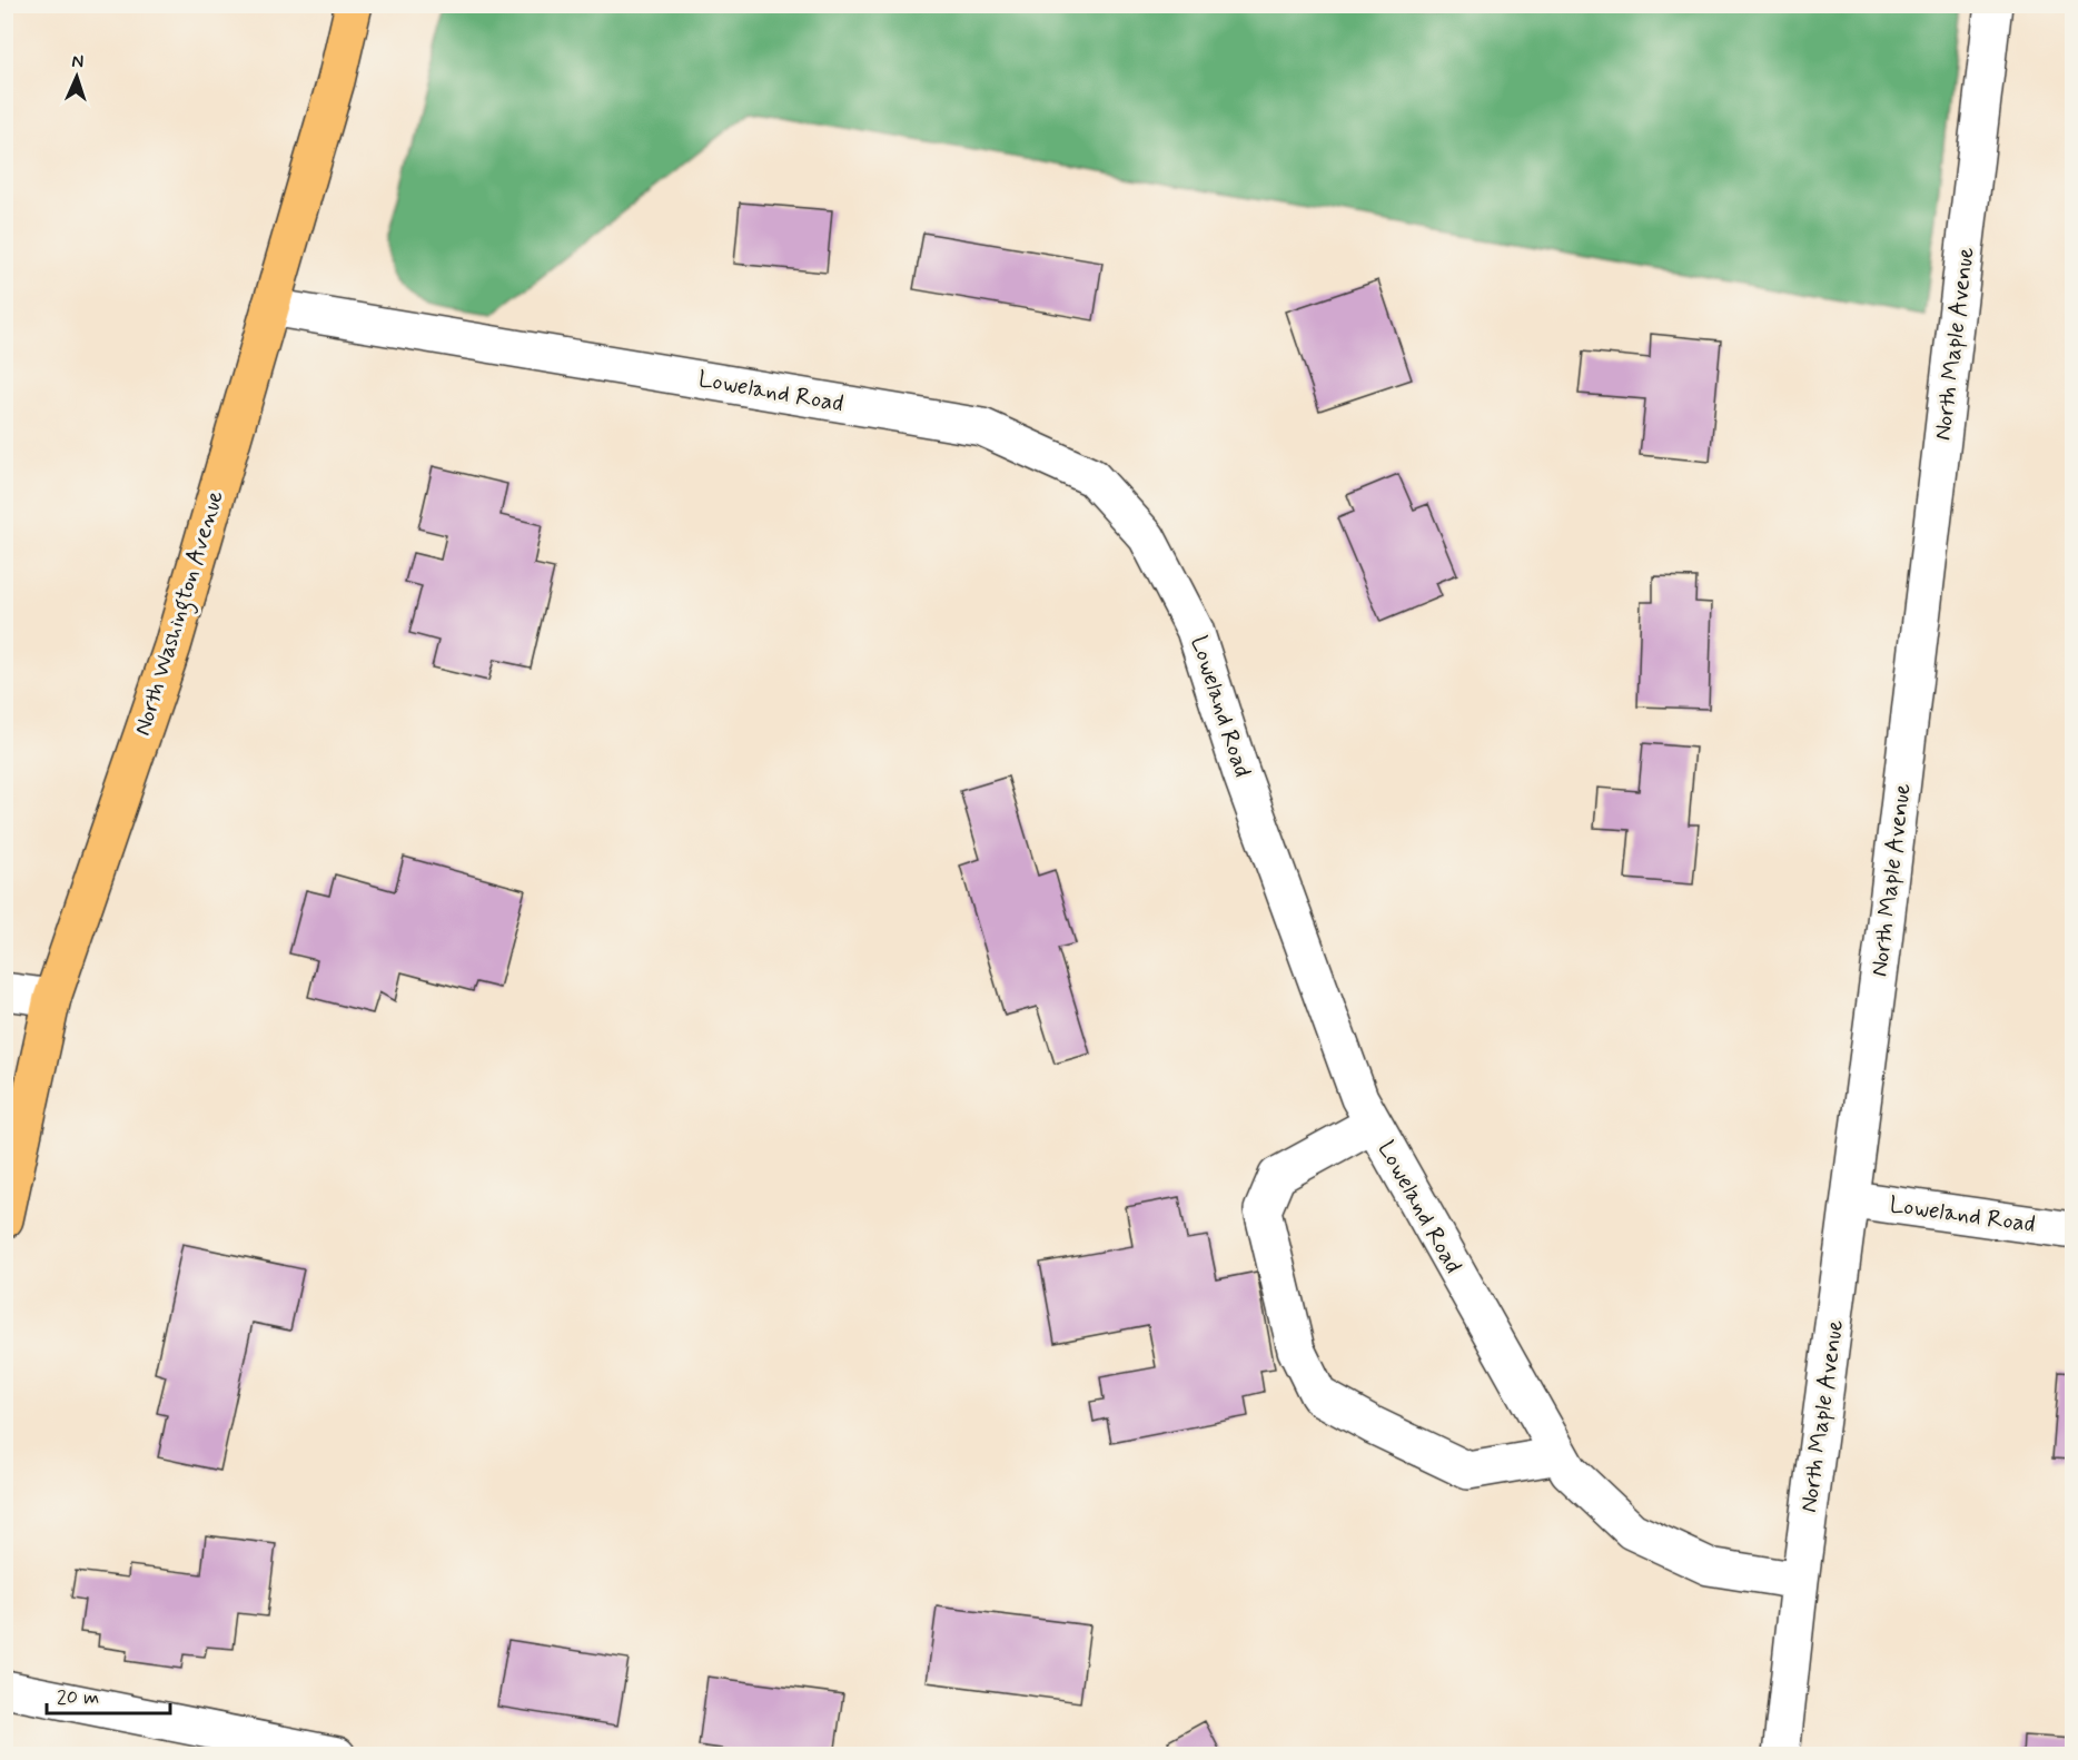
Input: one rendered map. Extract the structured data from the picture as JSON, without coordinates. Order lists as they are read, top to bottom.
{
  "streets": {
    "main road": ["North Washington Avenue"],
    "street": ["North Maple Avenue", "Loweland Road"]
  },
  "crossings": [
    ["North Maple Avenue", "Loweland Road"],
    ["Loweland Road", "North Washington Avenue"]
  ],
  "scale_bar": "20 m",
  "north": "top"
}
